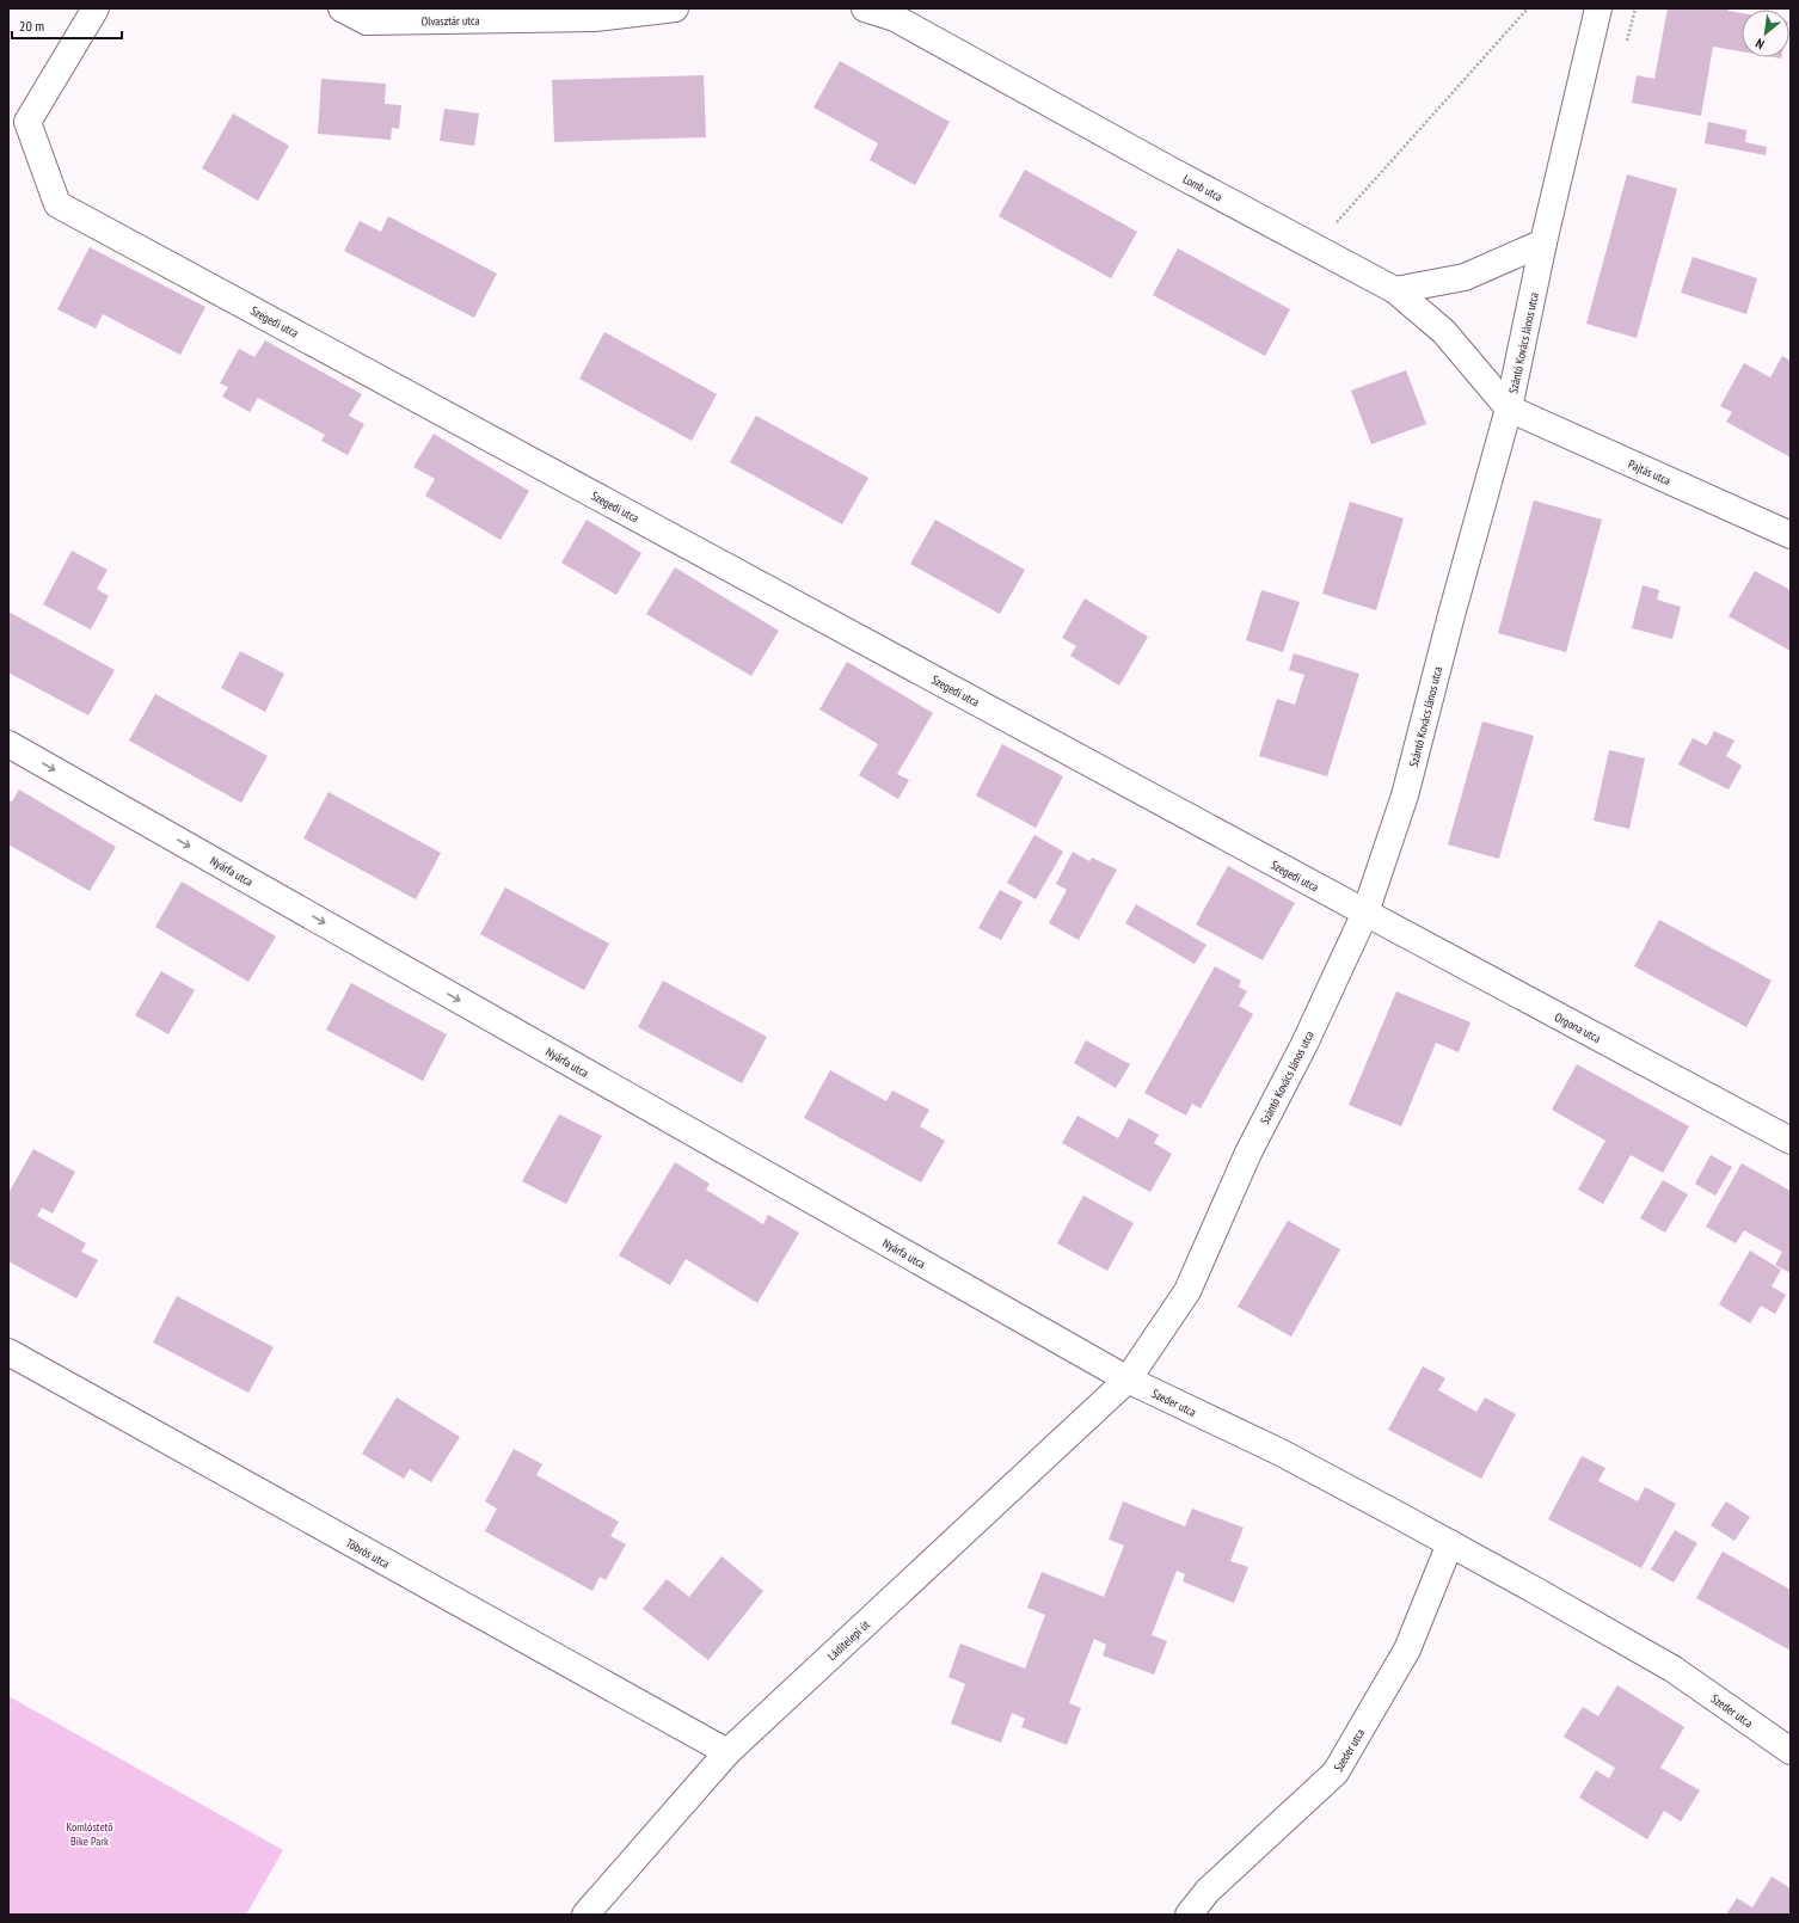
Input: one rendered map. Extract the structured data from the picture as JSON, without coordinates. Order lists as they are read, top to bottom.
{
  "streets": {
    "street": [
      "Olvasztár utca",
      "Lomb utca",
      "Szegedi utca",
      "Szántó Kovács János utca",
      "Pajtás utca",
      "Nyárfa utca",
      "Orgona utca",
      "Szeder utca",
      "Töbrös utca",
      "Láditelepi út"
    ]
  },
  "crossings": [
    ["Lomb utca", "Szántó Kovács János utca"],
    ["Lomb utca", "Pajtás utca"],
    ["Szegedi utca", "Szántó Kovács János utca"],
    ["Szegedi utca", "Orgona utca"],
    ["Szántó Kovács János utca", "Pajtás utca"],
    ["Szántó Kovács János utca", "Nyárfa utca"],
    ["Szántó Kovács János utca", "Orgona utca"],
    ["Szántó Kovács János utca", "Szeder utca"],
    ["Szántó Kovács János utca", "Láditelepi út"],
    ["Nyárfa utca", "Szeder utca"],
    ["Nyárfa utca", "Láditelepi út"],
    ["Szeder utca", "Láditelepi út"],
    ["Töbrös utca", "Láditelepi út"]
  ],
  "one_way": ["Nyárfa utca"],
  "parks": ["Komlóstető Bike Park"],
  "scale_bar": "20 m",
  "north": "bottom left"
}
